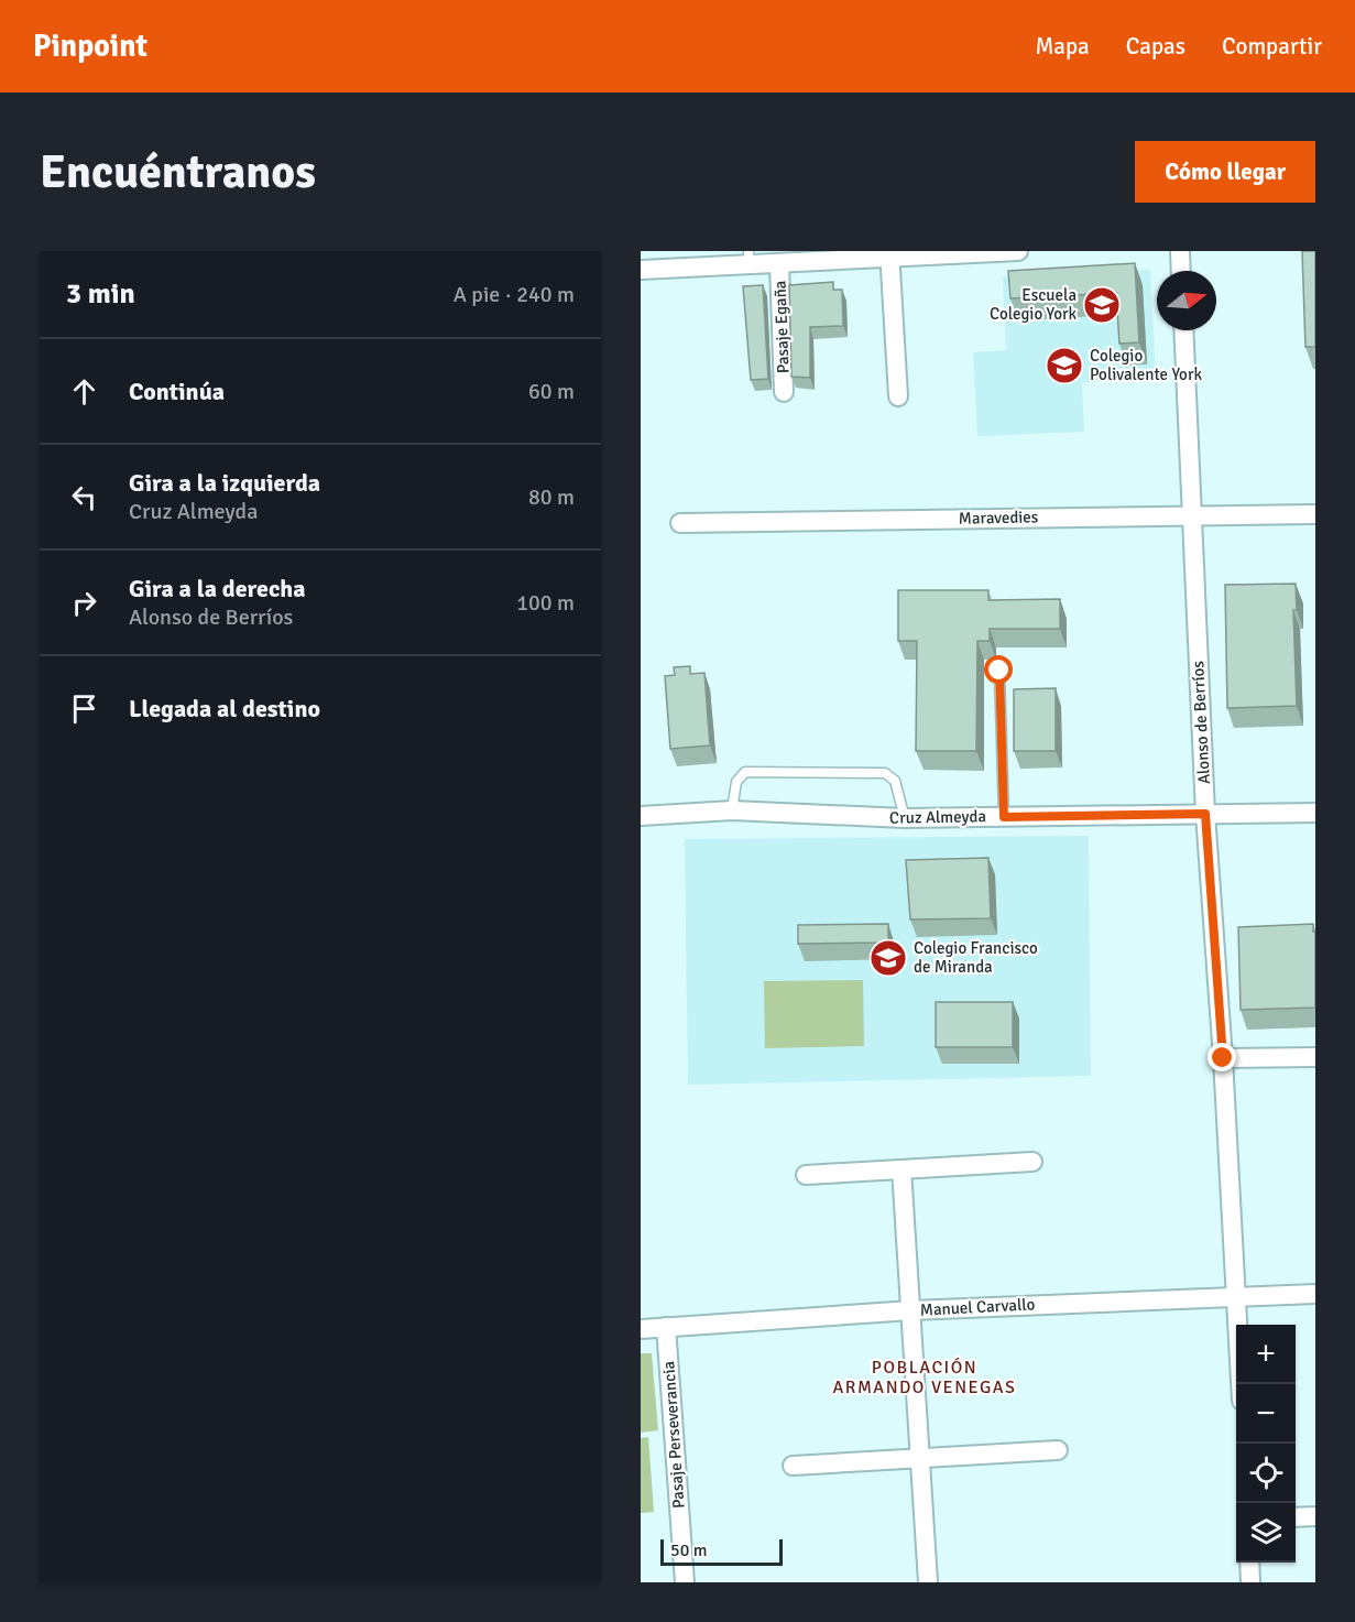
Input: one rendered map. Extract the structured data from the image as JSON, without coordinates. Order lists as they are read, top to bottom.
{
  "streets": {
    "street": [
      "Pasaje Egaña",
      "Maravedies",
      "Alonso de Berríos",
      "Cruz Almeyda",
      "Manuel Carvallo",
      "Pasaje Perseverancia"
    ]
  },
  "crossings": [
    ["Maravedies", "Alonso de Berríos"],
    ["Alonso de Berríos", "Cruz Almeyda"],
    ["Alonso de Berríos", "Manuel Carvallo"],
    ["Manuel Carvallo", "Pasaje Perseverancia"]
  ],
  "districts": ["POBLACIÓN ARMANDO VENEGAS"],
  "places": {
    "school or university": ["Escuela Colegio York", "Colegio Polivalente York", "Colegio Francisco de Miranda"]
  },
  "scale_bar": "50 m",
  "north": "right",
  "page": {
    "header": "Pinpoint",
    "nav": ["Mapa", "Capas", "Compartir"],
    "buttons": "Cómo llegar",
    "title": "Encuéntranos",
    "heading": ["3 min", "A pie · 240 m"],
    "list": [
      ["Continúa", "60 m"],
      ["Gira a la izquierda", "Cruz Almeyda", "80 m"],
      ["Gira a la derecha", "Alonso de Berríos", "100 m"],
      "Llegada al destino"
    ],
    "map_buttons": ["+", "−"],
    "scale": "50 m"
  }
}
